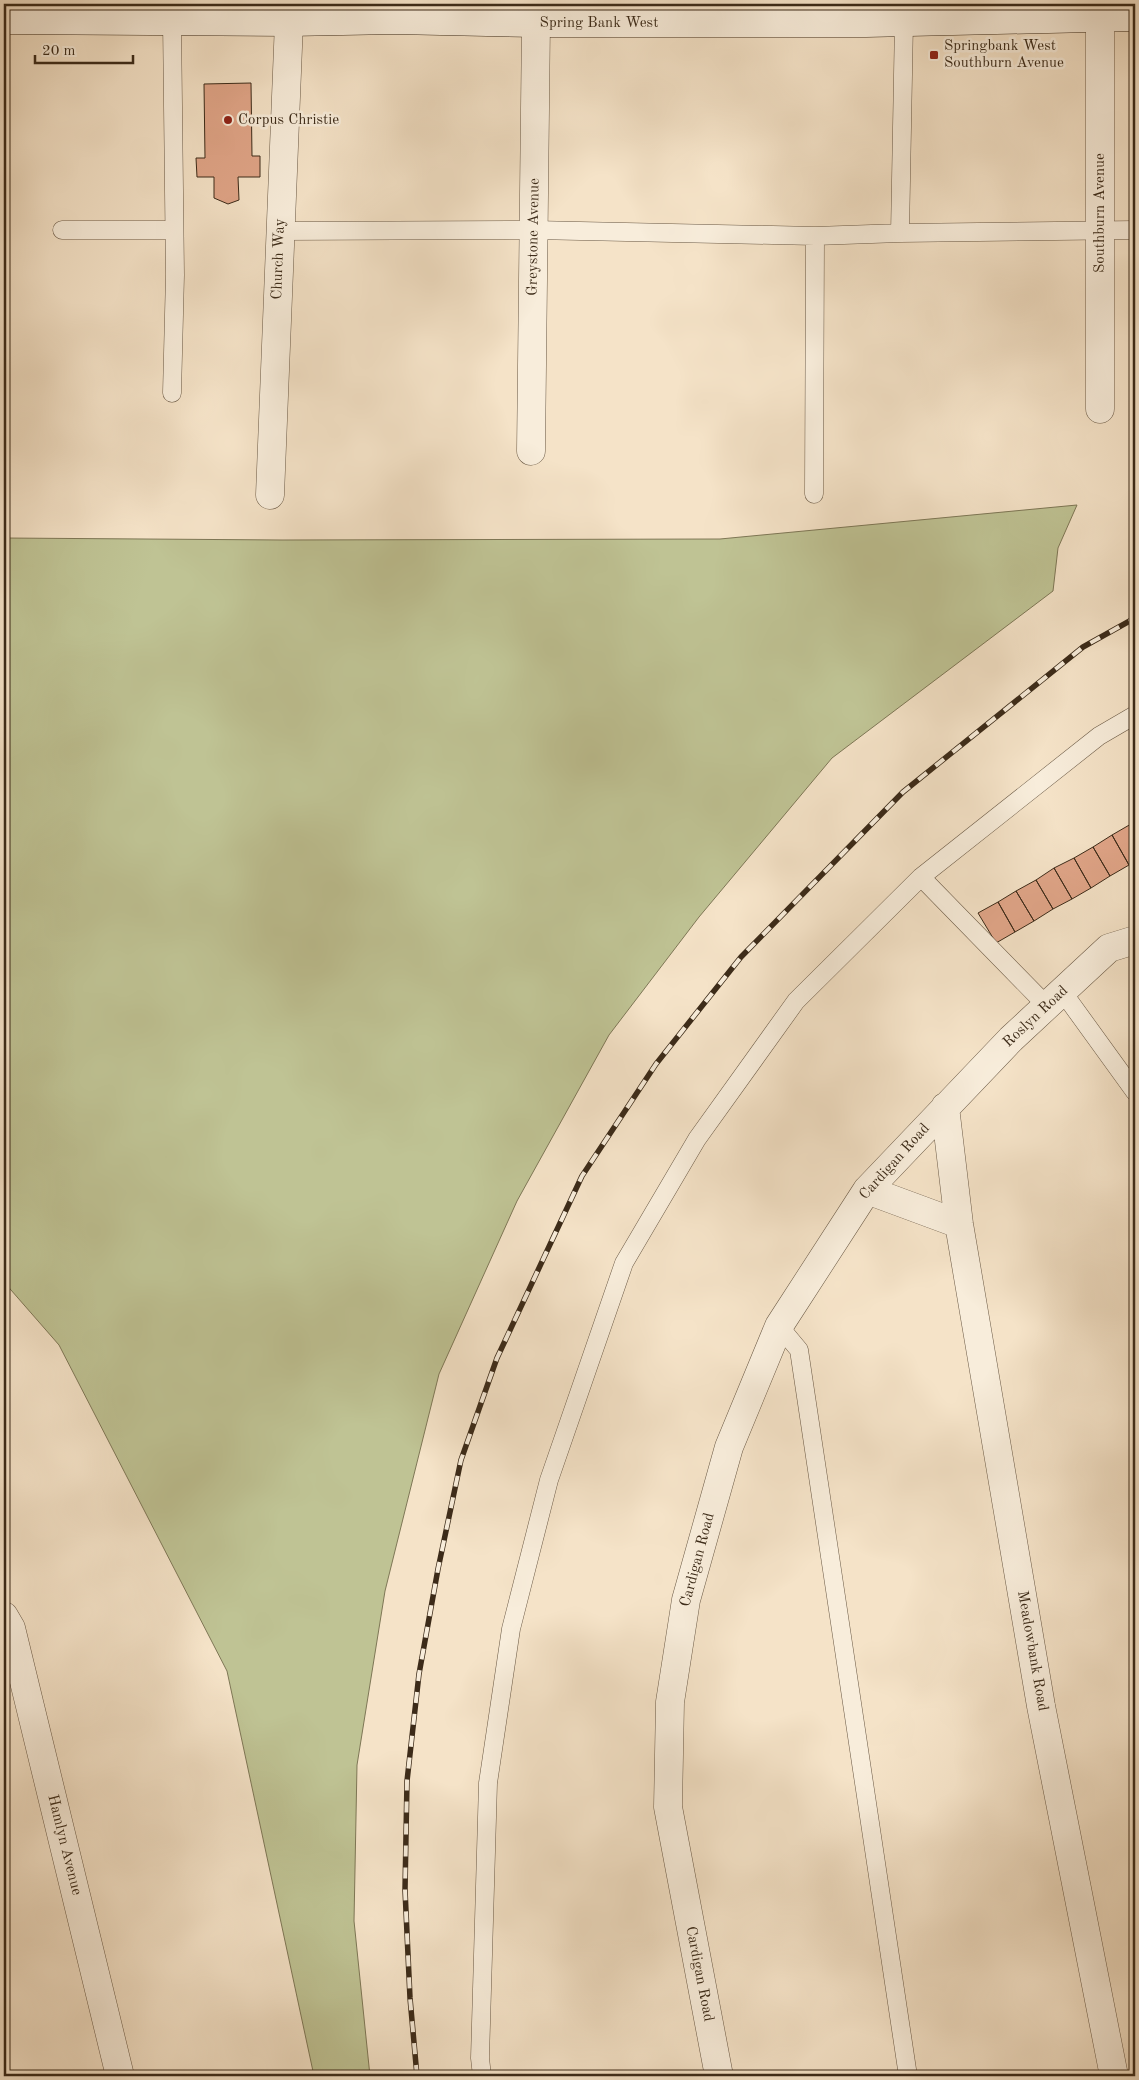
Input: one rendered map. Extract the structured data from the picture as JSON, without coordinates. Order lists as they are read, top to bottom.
{
  "streets": {
    "street": [
      "Spring Bank West",
      "Southburn Avenue",
      "Greystone Avenue",
      "Church Way",
      "Roslyn Road",
      "Cardigan Road",
      "Meadowbank Road",
      "Hamlyn Avenue"
    ]
  },
  "crossings": [
    ["Spring Bank West", "Southburn Avenue"],
    ["Spring Bank West", "Greystone Avenue"],
    ["Spring Bank West", "Church Way"],
    ["Roslyn Road", "Cardigan Road"],
    ["Roslyn Road", "Meadowbank Road"],
    ["Cardigan Road", "Meadowbank Road"]
  ],
  "places": {
    "transit": ["Springbank West Southburn Avenue"],
    "other": ["Corpus Christie"]
  },
  "scale_bar": "20 m"
}
